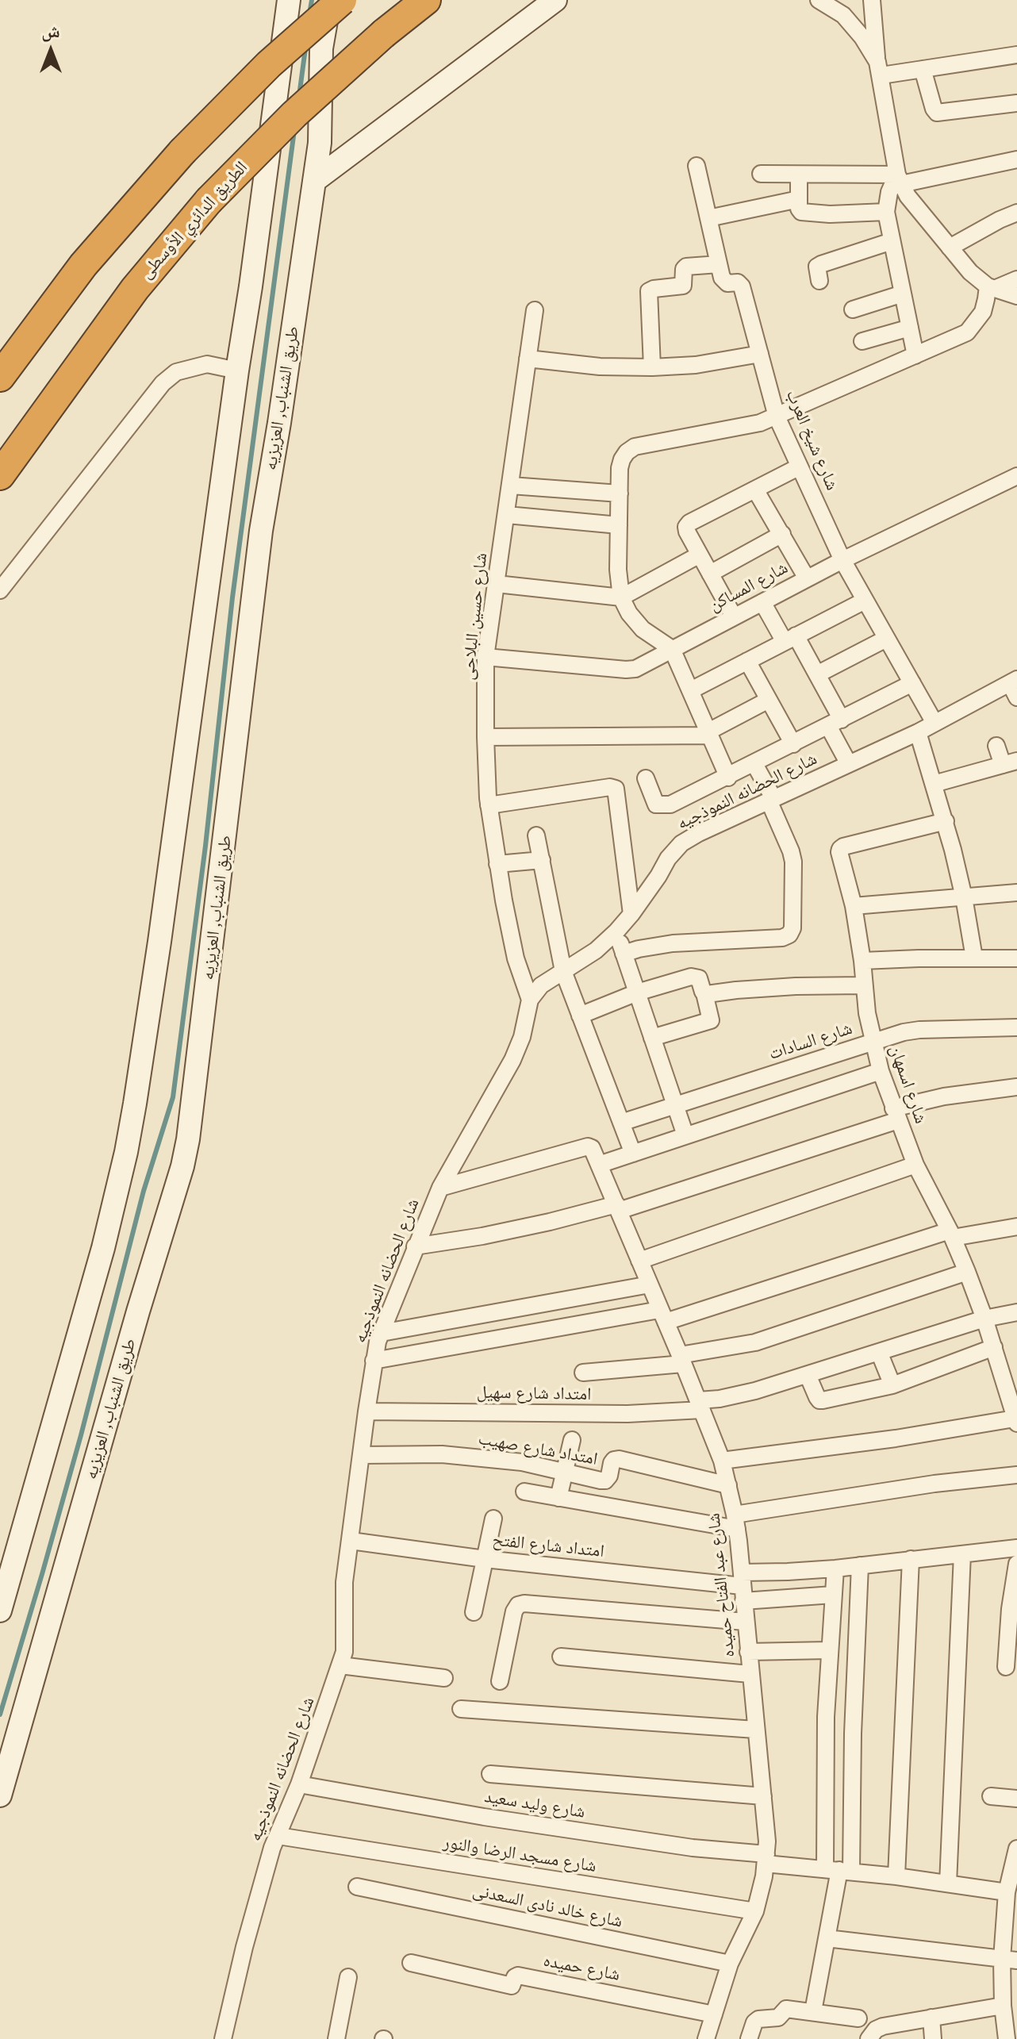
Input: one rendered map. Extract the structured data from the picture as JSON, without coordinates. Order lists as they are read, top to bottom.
{
  "streets": {
    "highway": ["الطريق الدائري الأوسطى"],
    "street": [
      "طريق الشنباب, العزيزيه",
      "شارع شيخ العرب",
      "شارع المساكن",
      "شارع حسين البلاحى",
      "شارع الحضانه النموذجيه",
      "شارع السادات",
      "شارع اسمهان",
      "امتداد شارع سهيل",
      "امتداد شارع صهيب",
      "امتداد شارع الفتح",
      "شارع عبد الفتاح حميده",
      "شارع وليد سعيد",
      "شارع مسجد الرضا والنور",
      "شارع خالد نادى السعدنى",
      "شارع حميده"
    ]
  },
  "crossings": [
    ["شارع شيخ العرب", "شارع المساكن"],
    ["شارع شيخ العرب", "شارع الحضانه النموذجيه"],
    ["شارع المساكن", "شارع حسين البلاحى"],
    ["شارع حسين البلاحى", "شارع الحضانه النموذجيه"],
    ["شارع الحضانه النموذجيه", "امتداد شارع سهيل"],
    ["شارع الحضانه النموذجيه", "امتداد شارع صهيب"],
    ["شارع الحضانه النموذجيه", "امتداد شارع الفتح"],
    ["شارع الحضانه النموذجيه", "شارع عبد الفتاح حميده"],
    ["شارع الحضانه النموذجيه", "شارع وليد سعيد"],
    ["شارع الحضانه النموذجيه", "شارع مسجد الرضا والنور"],
    ["شارع السادات", "شارع اسمهان"],
    ["شارع اسمهان", "امتداد شارع سهيل"],
    ["امتداد شارع سهيل", "شارع عبد الفتاح حميده"],
    ["امتداد شارع صهيب", "شارع عبد الفتاح حميده"],
    ["امتداد شارع الفتح", "شارع عبد الفتاح حميده"],
    ["شارع عبد الفتاح حميده", "شارع وليد سعيد"],
    ["شارع عبد الفتاح حميده", "شارع مسجد الرضا والنور"],
    ["شارع عبد الفتاح حميده", "شارع خالد نادى السعدنى"],
    ["شارع عبد الفتاح حميده", "شارع حميده"]
  ],
  "north": "top"
}
